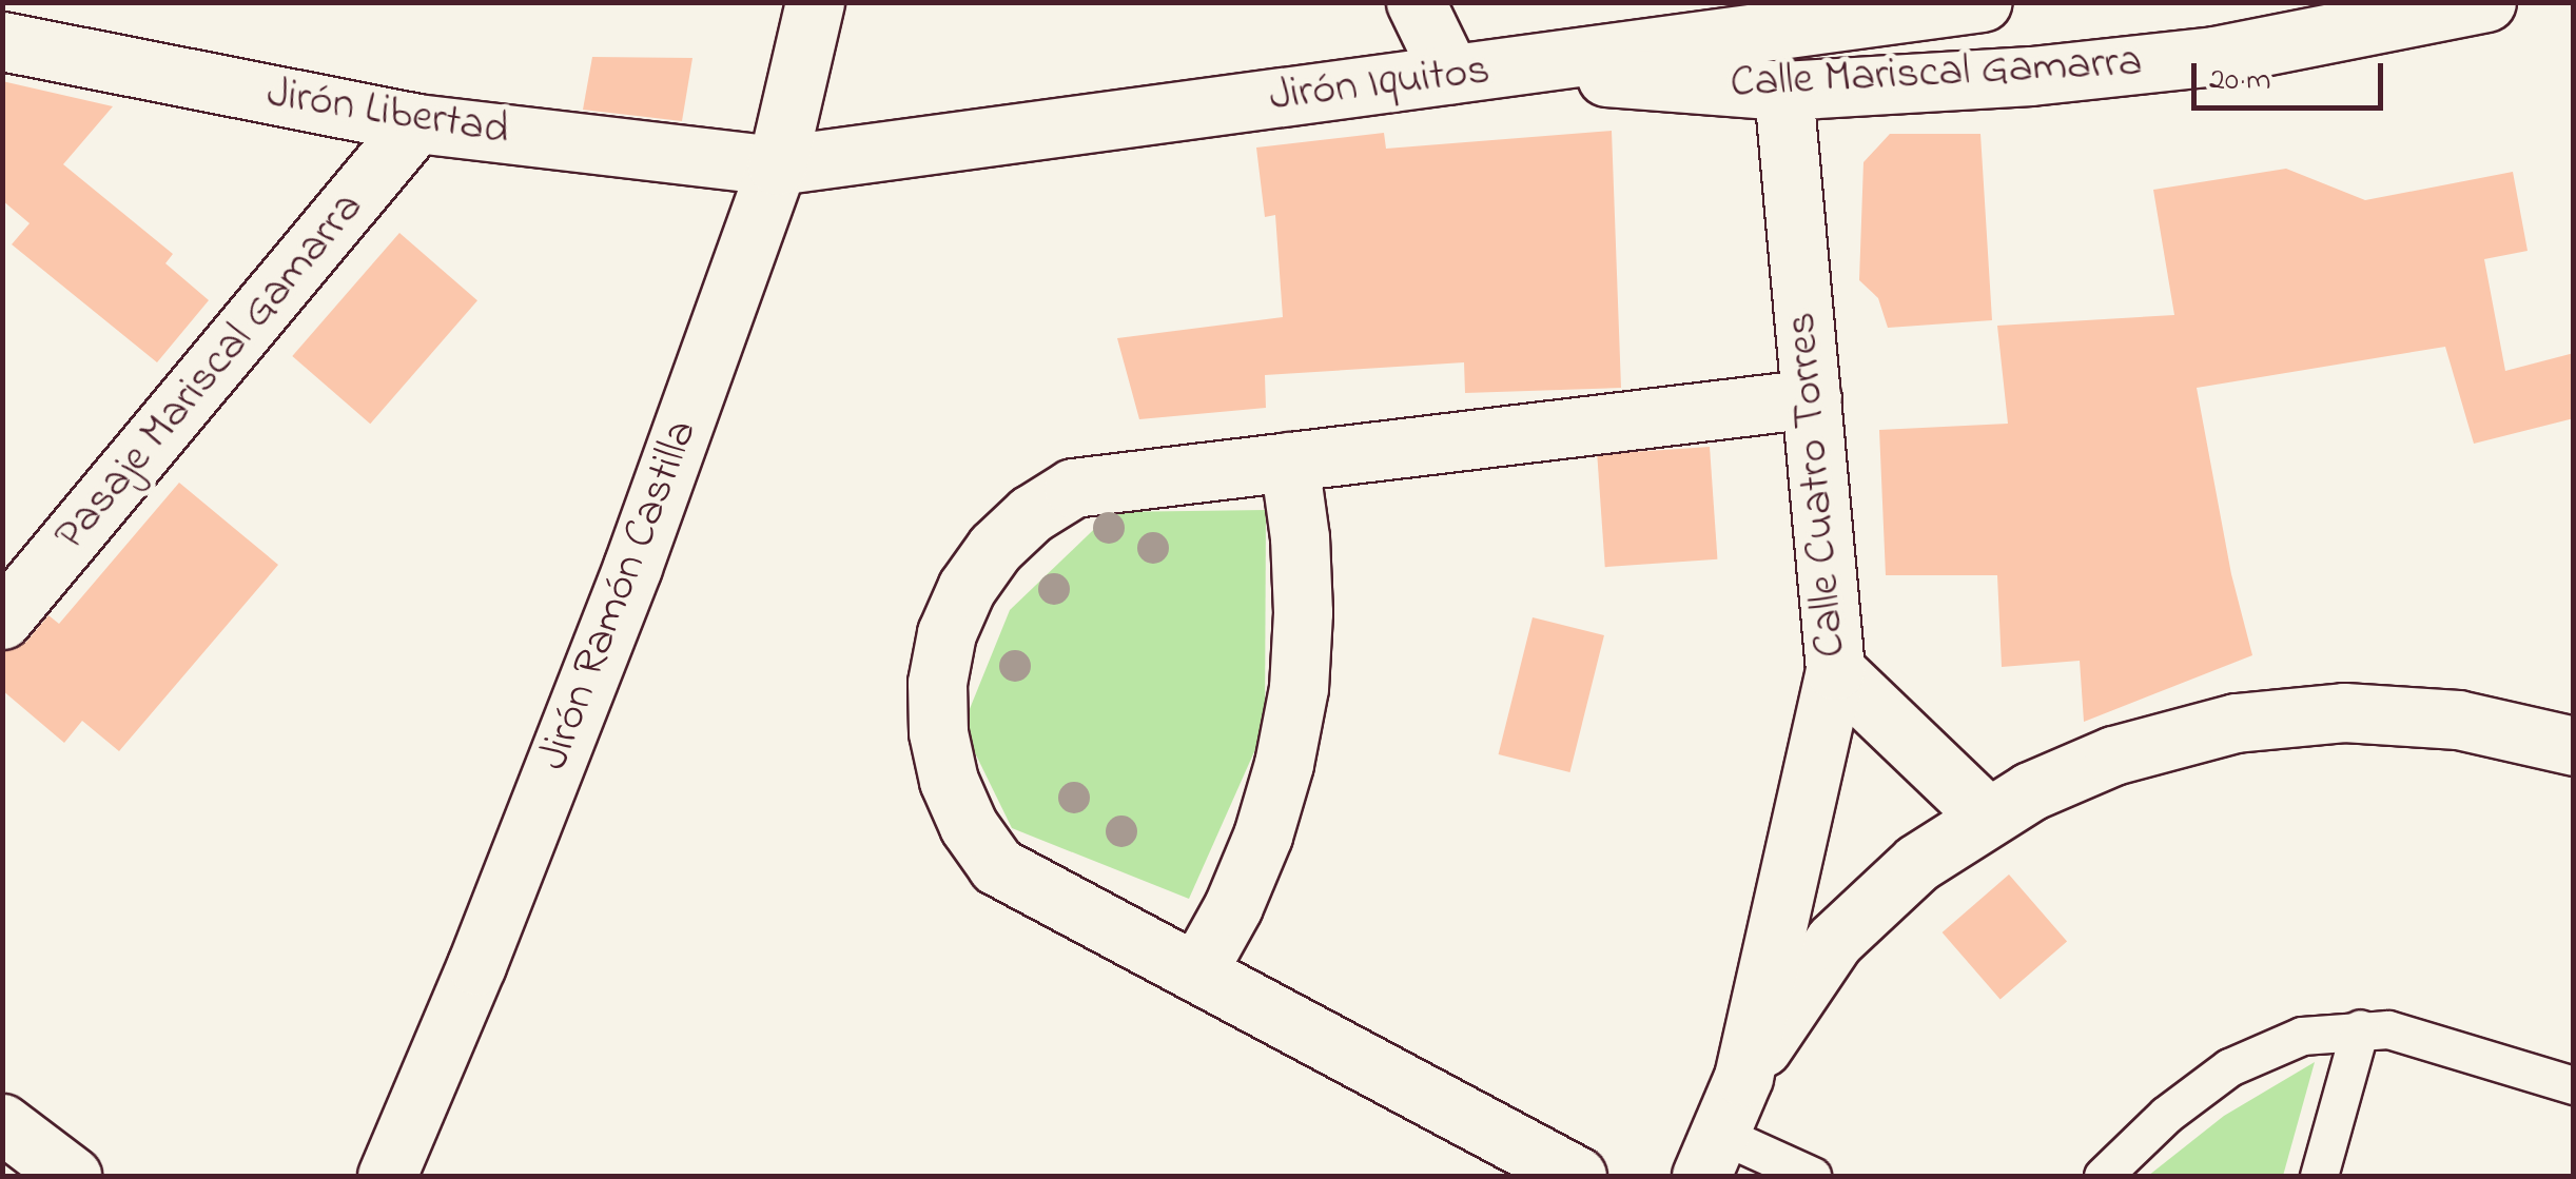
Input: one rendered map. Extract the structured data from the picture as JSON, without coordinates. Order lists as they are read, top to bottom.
{
  "streets": {
    "street": [
      "Calle Mariscal Gamarra",
      "Jirón Iquitos",
      "Jirón Libertad",
      "Pasaje Mariscal Gamarra",
      "Calle Cuatro Torres",
      "Jirón Ramón Castilla"
    ]
  },
  "crossings": [
    ["Calle Mariscal Gamarra", "Jirón Iquitos"],
    ["Calle Mariscal Gamarra", "Calle Cuatro Torres"],
    ["Jirón Iquitos", "Jirón Libertad"],
    ["Jirón Iquitos", "Jirón Ramón Castilla"],
    ["Jirón Libertad", "Pasaje Mariscal Gamarra"],
    ["Jirón Libertad", "Jirón Ramón Castilla"]
  ],
  "scale_bar": "20 m"
}
